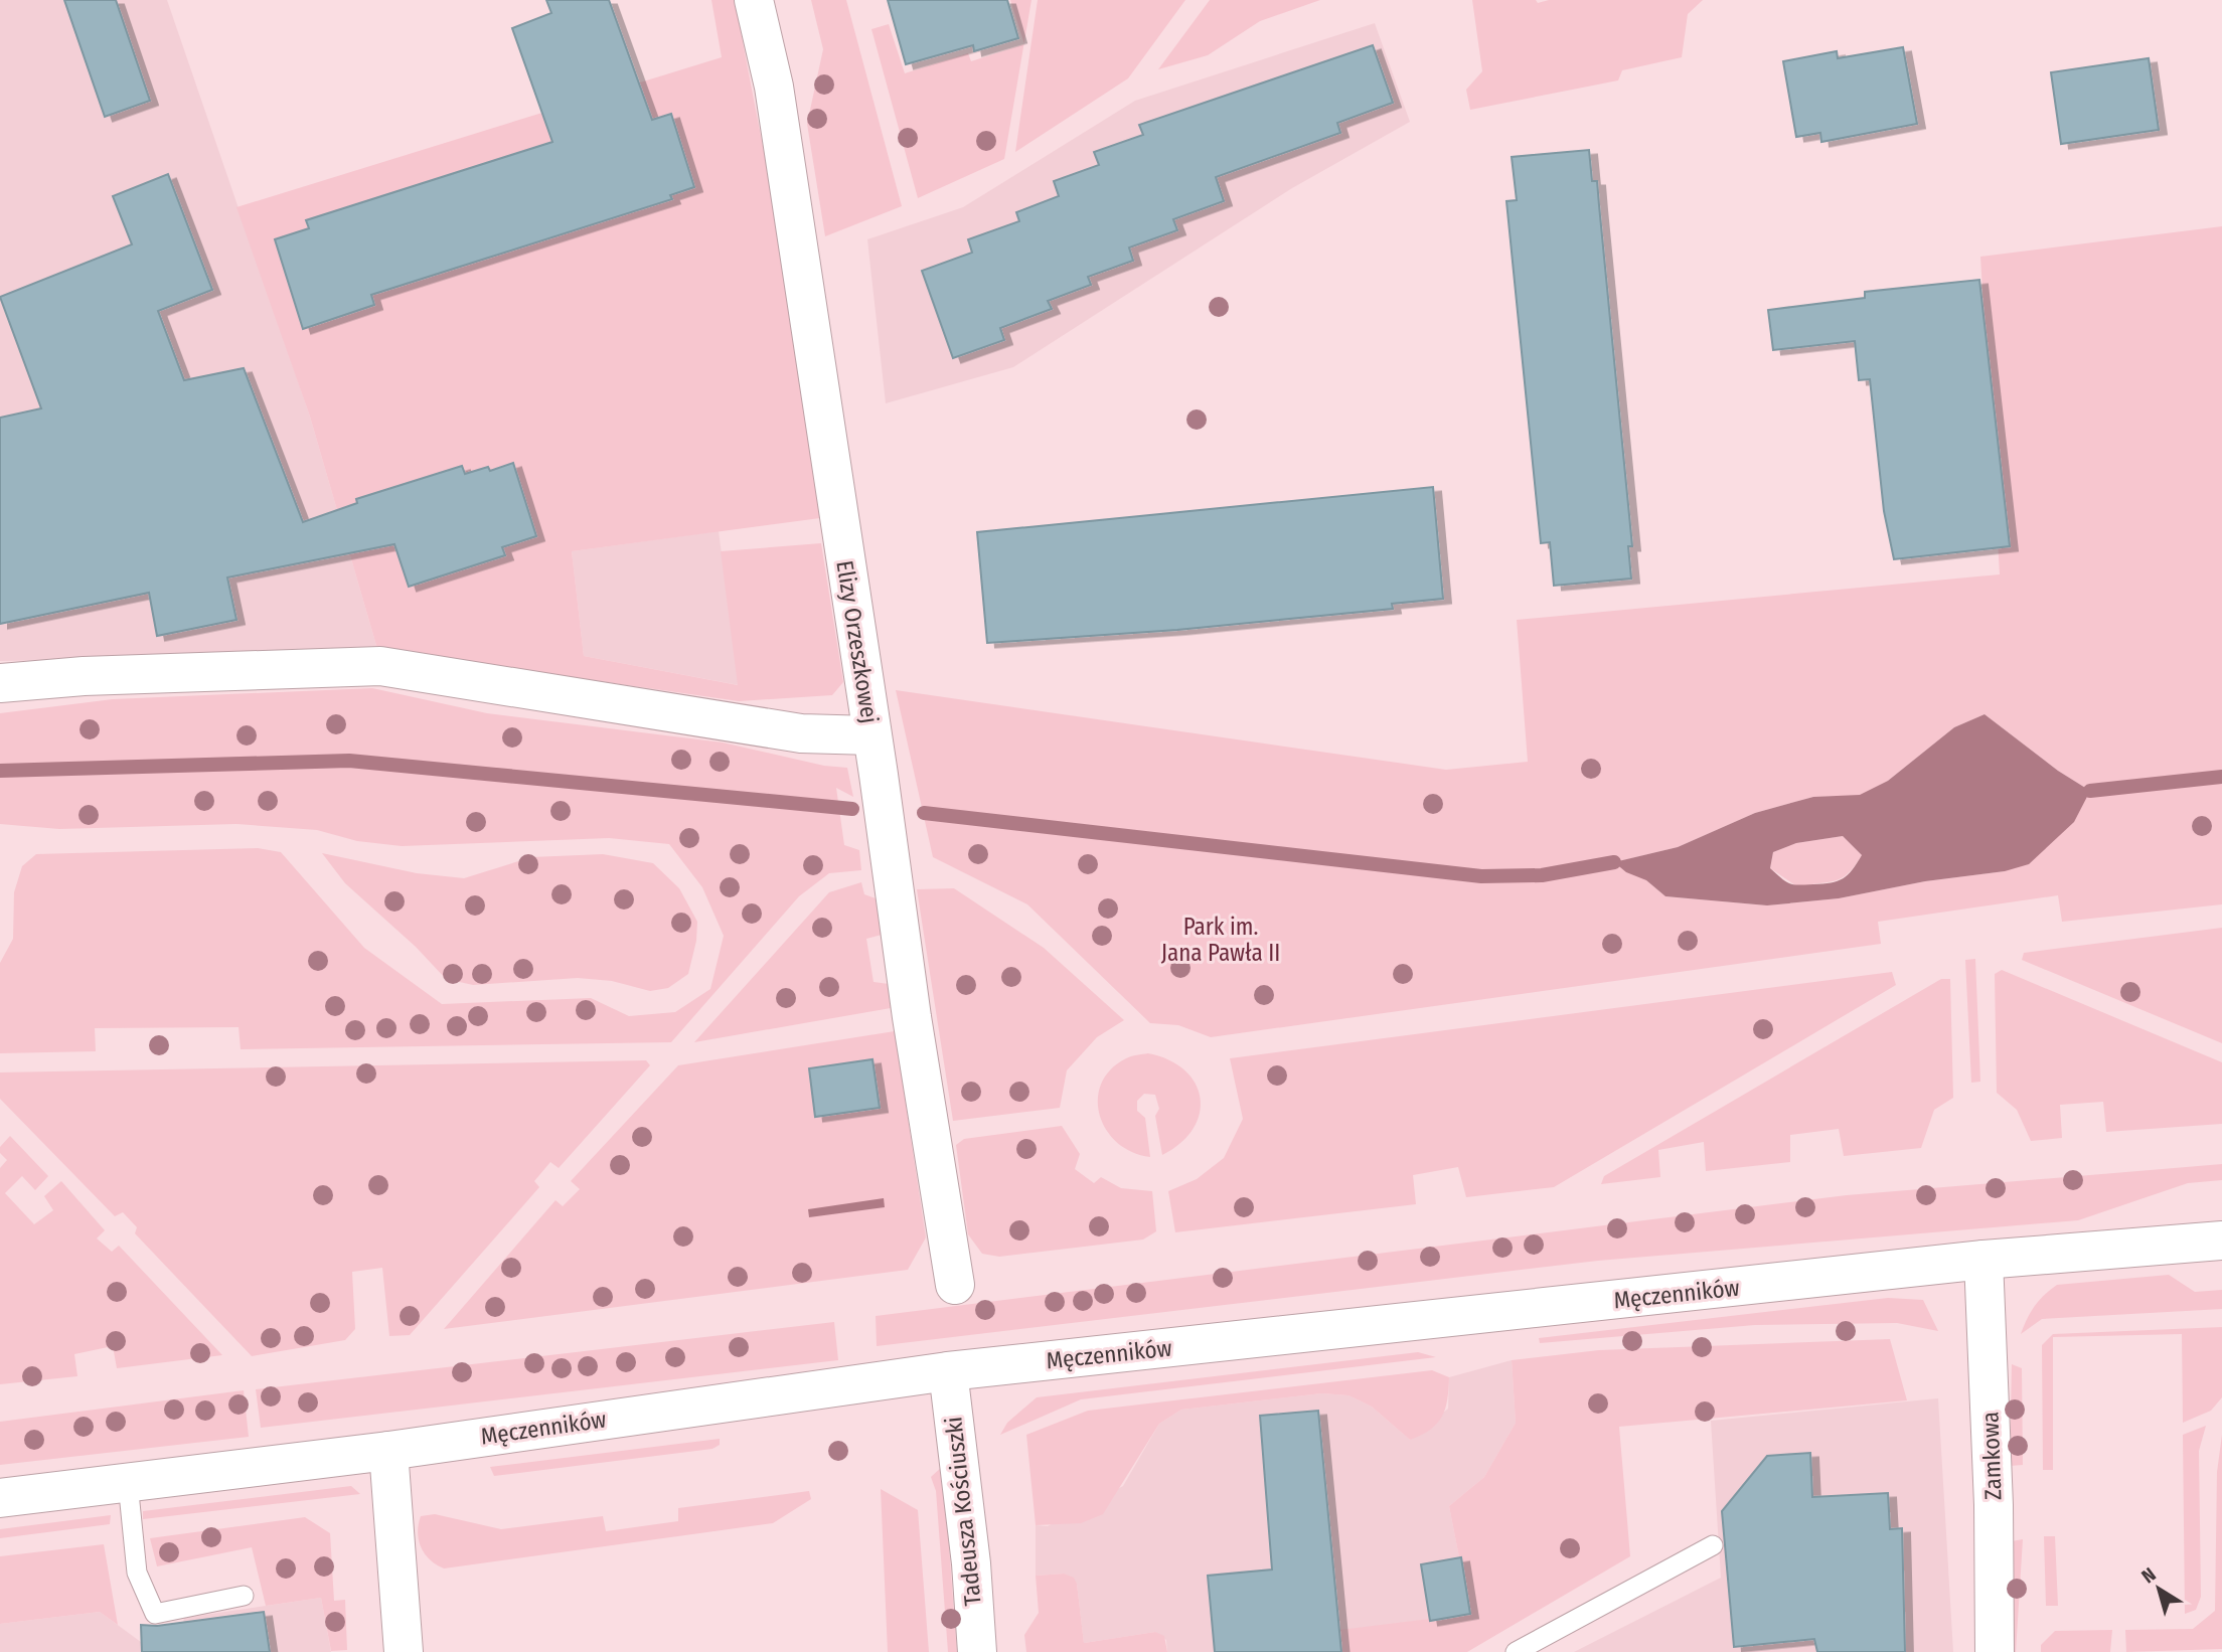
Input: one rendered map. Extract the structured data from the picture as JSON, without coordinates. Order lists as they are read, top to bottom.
{
  "streets": {
    "street": [
      "Elizy Orzeszkowej",
      "Męczenników",
      "Zamkowa",
      "Tadeusza Kościuszki"
    ]
  },
  "crossings": [
    ["Męczenników", "Zamkowa"],
    ["Męczenników", "Tadeusza Kościuszki"]
  ],
  "parks": ["Park im. Jana Pawła II"],
  "north": "top left"
}
